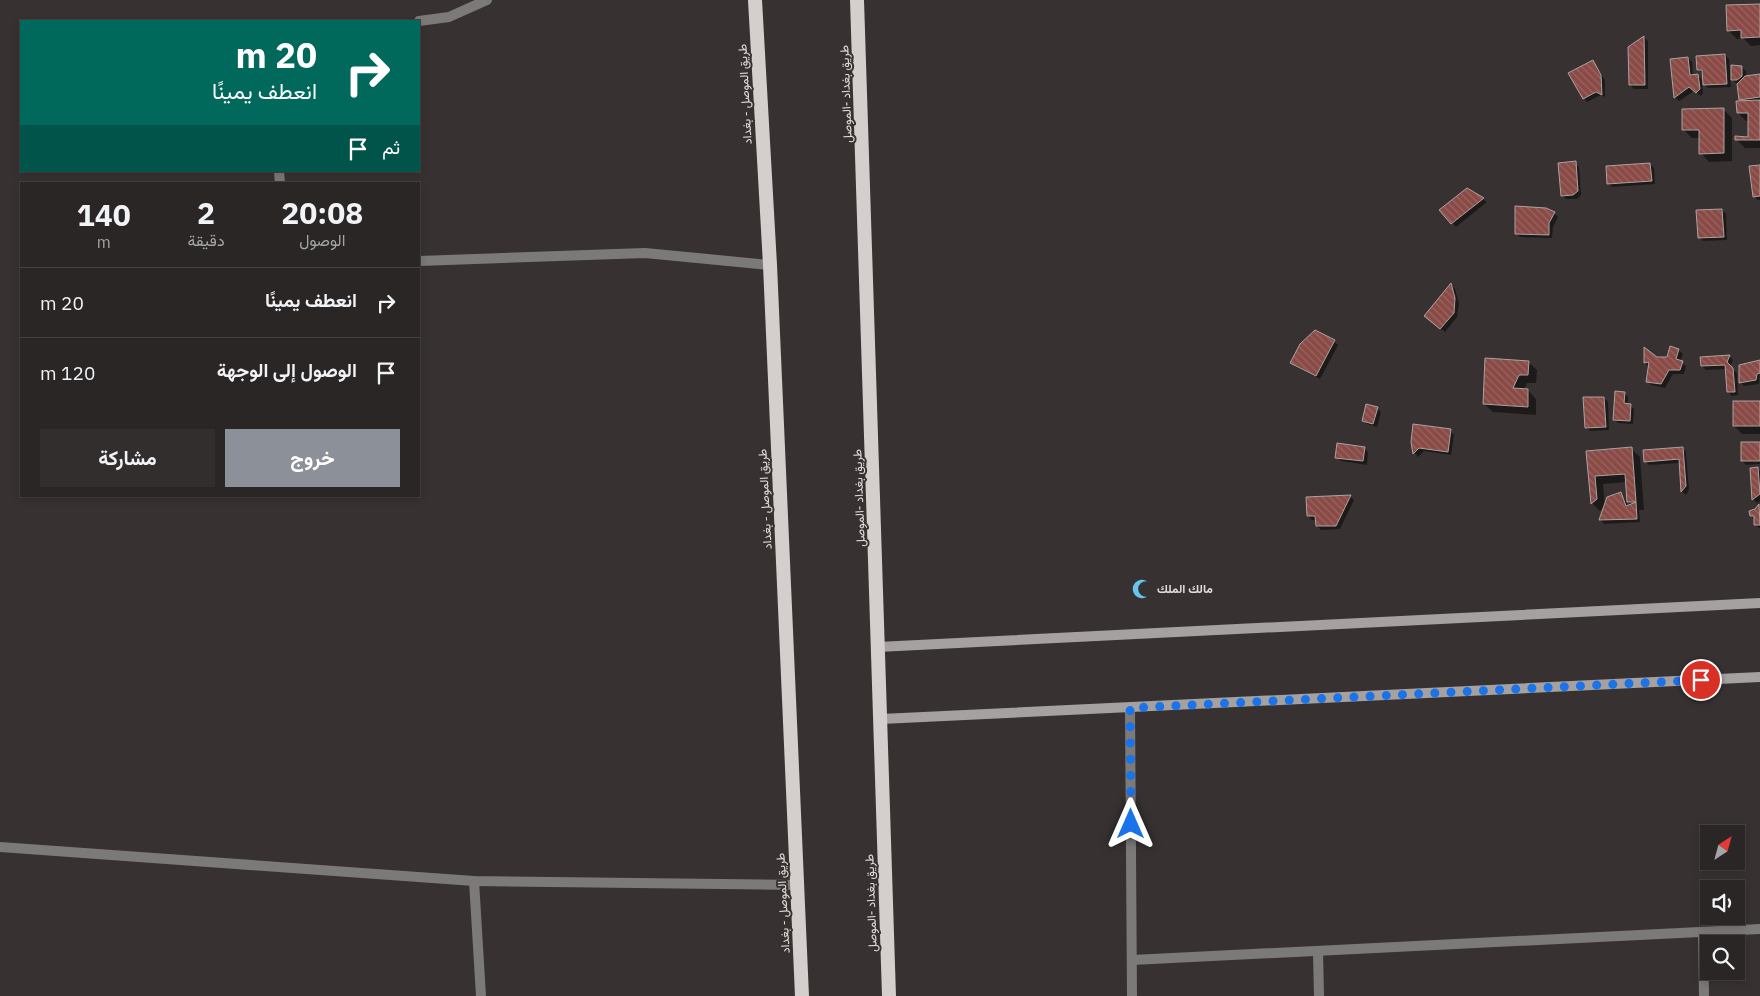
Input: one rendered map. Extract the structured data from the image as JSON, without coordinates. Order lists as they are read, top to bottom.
{
  "streets": {
    "highway": ["طريق الموصل - بغداد", "طريق بغداد -الموصل"]
  },
  "places": {
    "mosque": ["مالك الملك"]
  },
  "north": "top right",
  "page": {
    "turn": ["20 m", "انعطف يمينًا"],
    "then": "ثم",
    "eta": [
      "20:08",
      "الوصول",
      "2",
      "دقيقة",
      "140",
      "m"
    ],
    "list": [
      {
        "name": "انعطف يمينًا",
        "value": "20 m"
      },
      {
        "name": "الوصول إلى الوجهة",
        "value": "120 m"
      }
    ],
    "buttons": ["خروج", "مشاركة"]
  }
}
